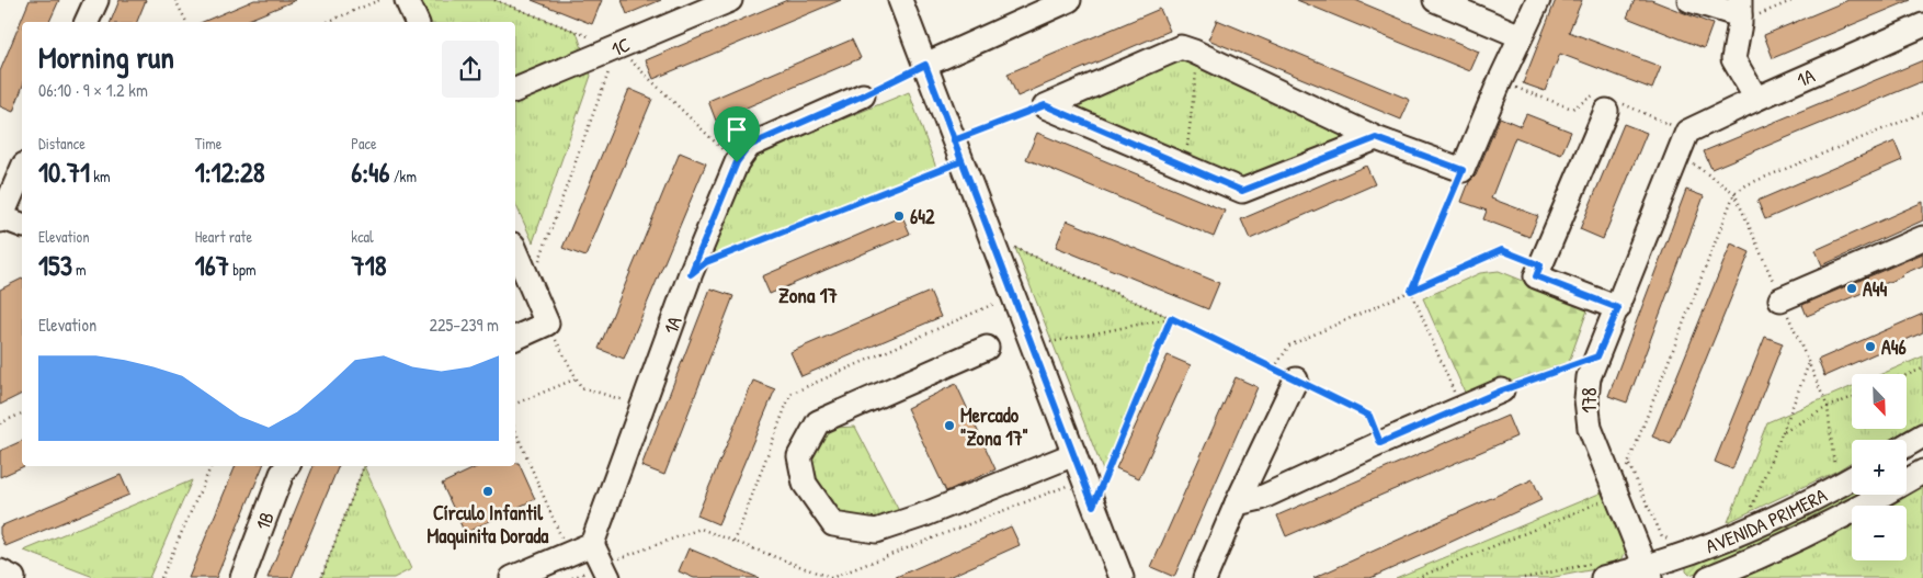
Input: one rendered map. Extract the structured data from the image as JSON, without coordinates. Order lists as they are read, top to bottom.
{
  "streets": {
    "street": [
      "1C",
      "1A",
      "178",
      "1B",
      "AVENIDA PRIMERA"
    ]
  },
  "crossings": [
    ["1A", "178"],
    ["178", "AVENIDA PRIMERA"]
  ],
  "districts": ["Zona 17"],
  "places": [
    "642",
    "A44",
    "A46",
    "Mercado \"Zona 17\"",
    "Círculo Infantil Maquinita Dorada"
  ],
  "north": "bottom right",
  "page": {
    "heading": ["Morning run", "06:10 · 9 × 1.2 km"],
    "stats": [
      ["Distance", "10.71 km"],
      ["Time", "1:12:28"],
      ["Pace", "6:46 /km"],
      ["Elevation", "153 m"],
      ["Heart rate", "167 bpm"],
      ["kcal", "718"]
    ],
    "chart": ["Elevation", "225–239 m"],
    "map_buttons": ["+", "−"]
  }
}
